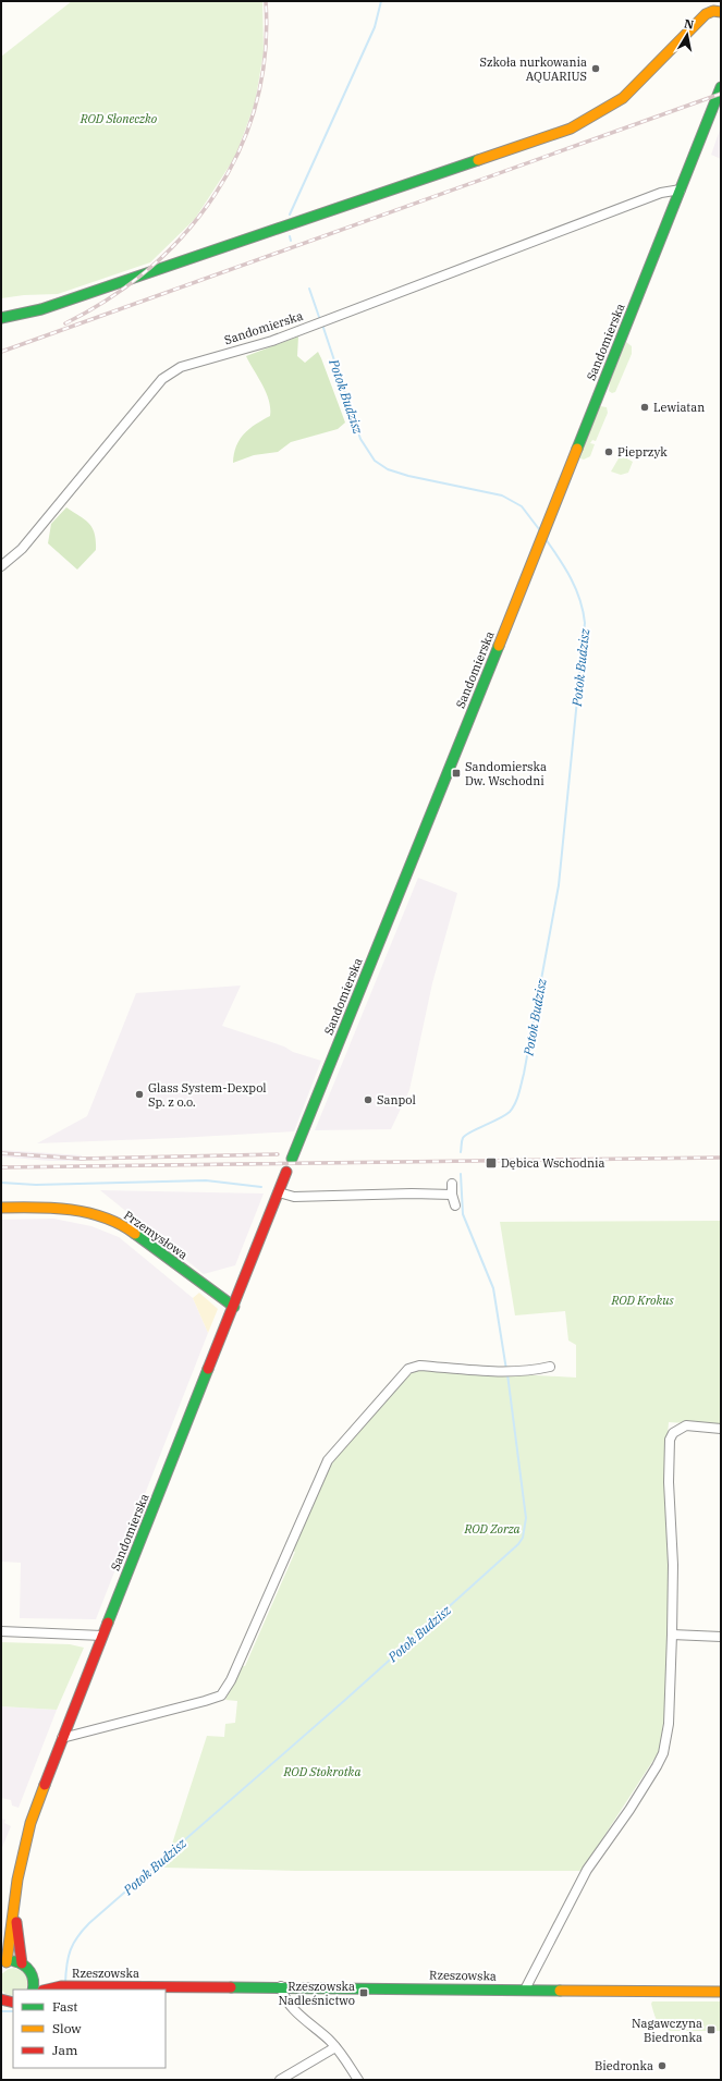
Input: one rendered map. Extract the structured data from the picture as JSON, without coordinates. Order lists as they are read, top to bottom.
{
  "streets": {
    "street": ["Sandomierska", "Przemysłowa", "Rzeszowska"]
  },
  "crossings": [
    ["Sandomierska", "Przemysłowa"]
  ],
  "water": ["Potok Budzisz"],
  "parks": [
    "ROD Słoneczko",
    "ROD Krokus",
    "ROD Zorza",
    "ROD Stokrotka"
  ],
  "places": {
    "other": [
      "Szkoła nurkowania AQUARIUS",
      "Lewiatan",
      "Pieprzyk",
      "Glass System-Dexpol Sp. z o.o.",
      "Sanpol",
      "Biedronka"
    ],
    "transit": [
      "Sandomierska Dw. Wschodni",
      "Dębica Wschodnia",
      "Rzeszowska Nadleśnictwo",
      "Nagawczyna Biedronka"
    ]
  },
  "legend": ["Fast", "Slow", "Jam"],
  "north": "top"
}
